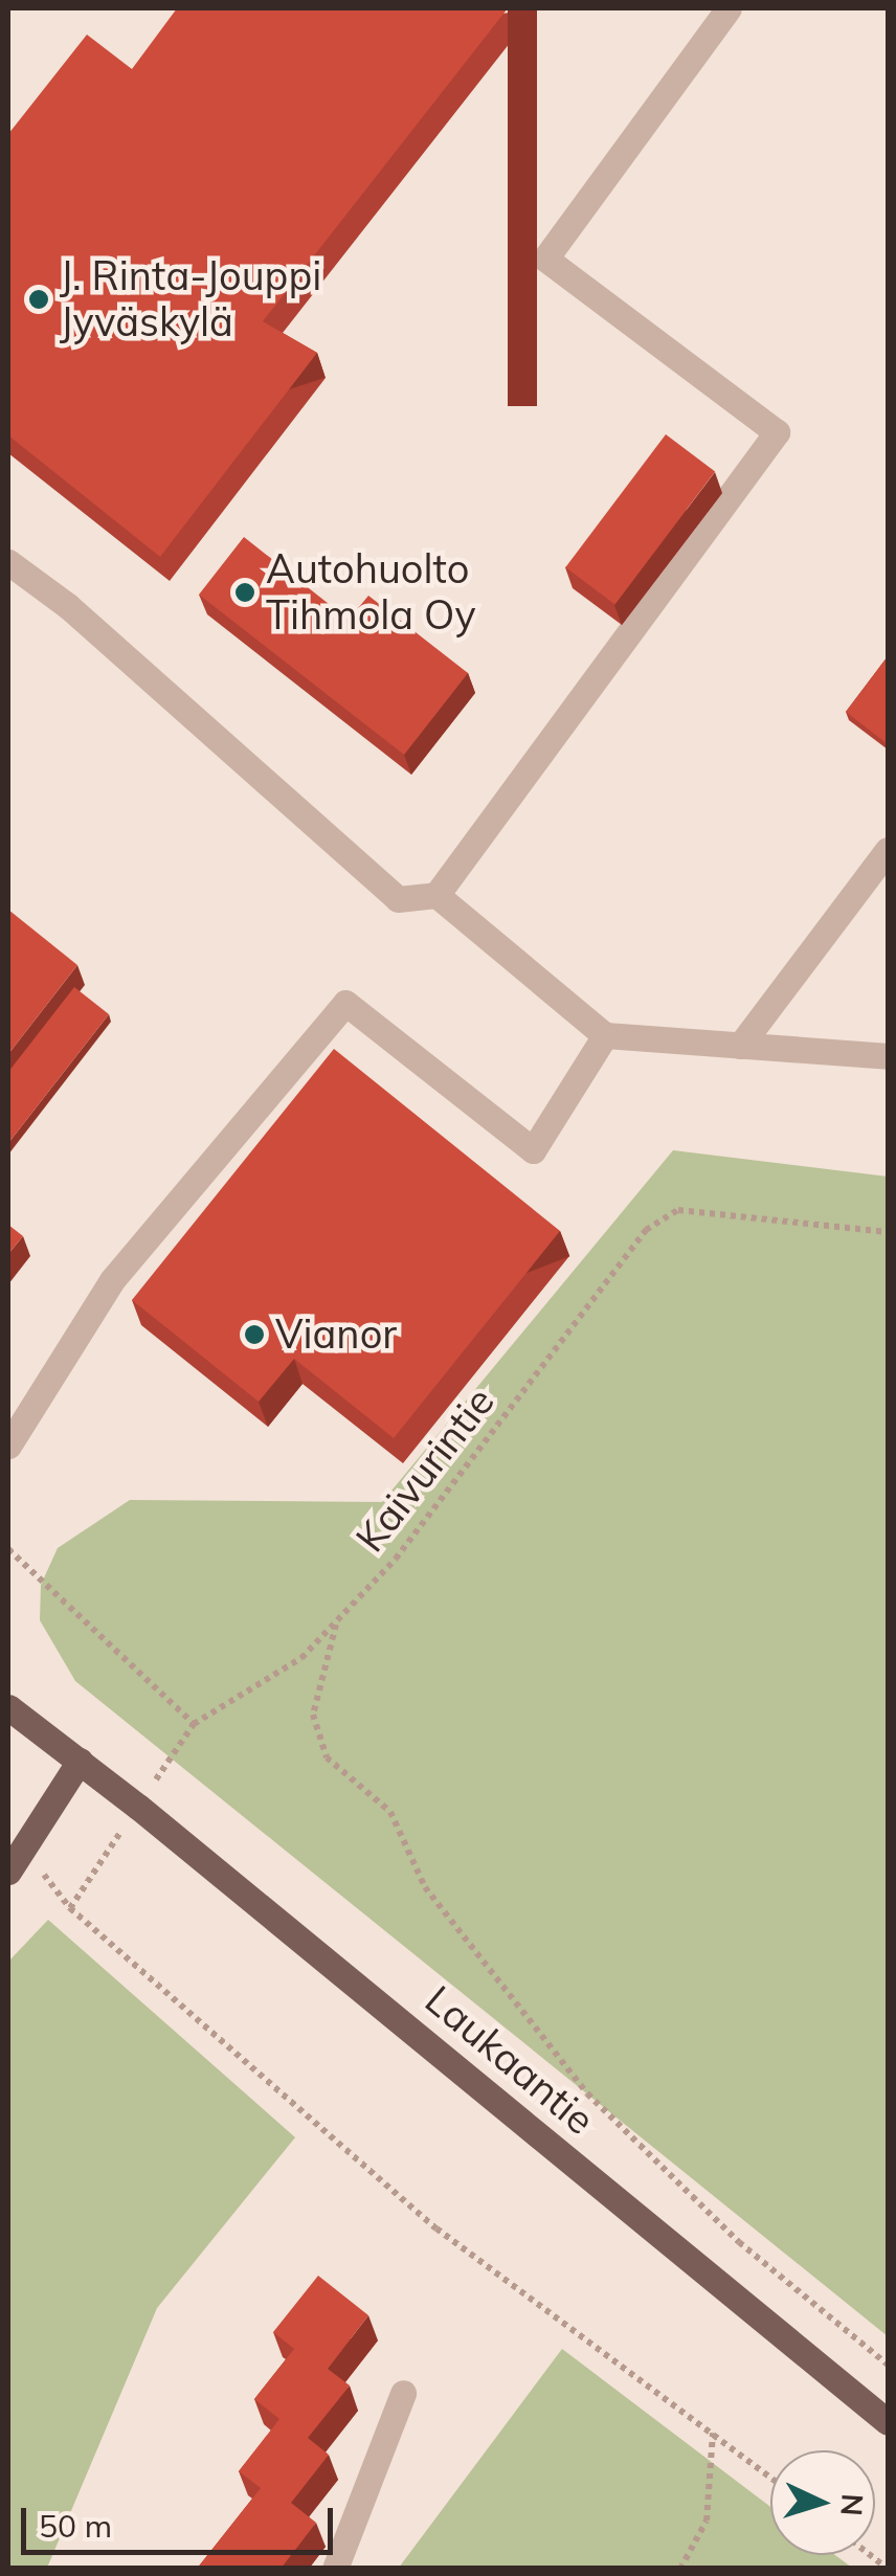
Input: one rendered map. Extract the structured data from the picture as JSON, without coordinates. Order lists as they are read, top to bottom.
{
  "streets": {
    "main road": ["Laukaantie"],
    "path": ["Kaivurintie"]
  },
  "crossings": [
    ["Kaivurintie", "Laukaantie"]
  ],
  "places": ["J. Rinta-Jouppi Jyväskylä", "Autohuolto Tihmola Oy", "Vianor"],
  "scale_bar": "50 m",
  "north": "right"
}
